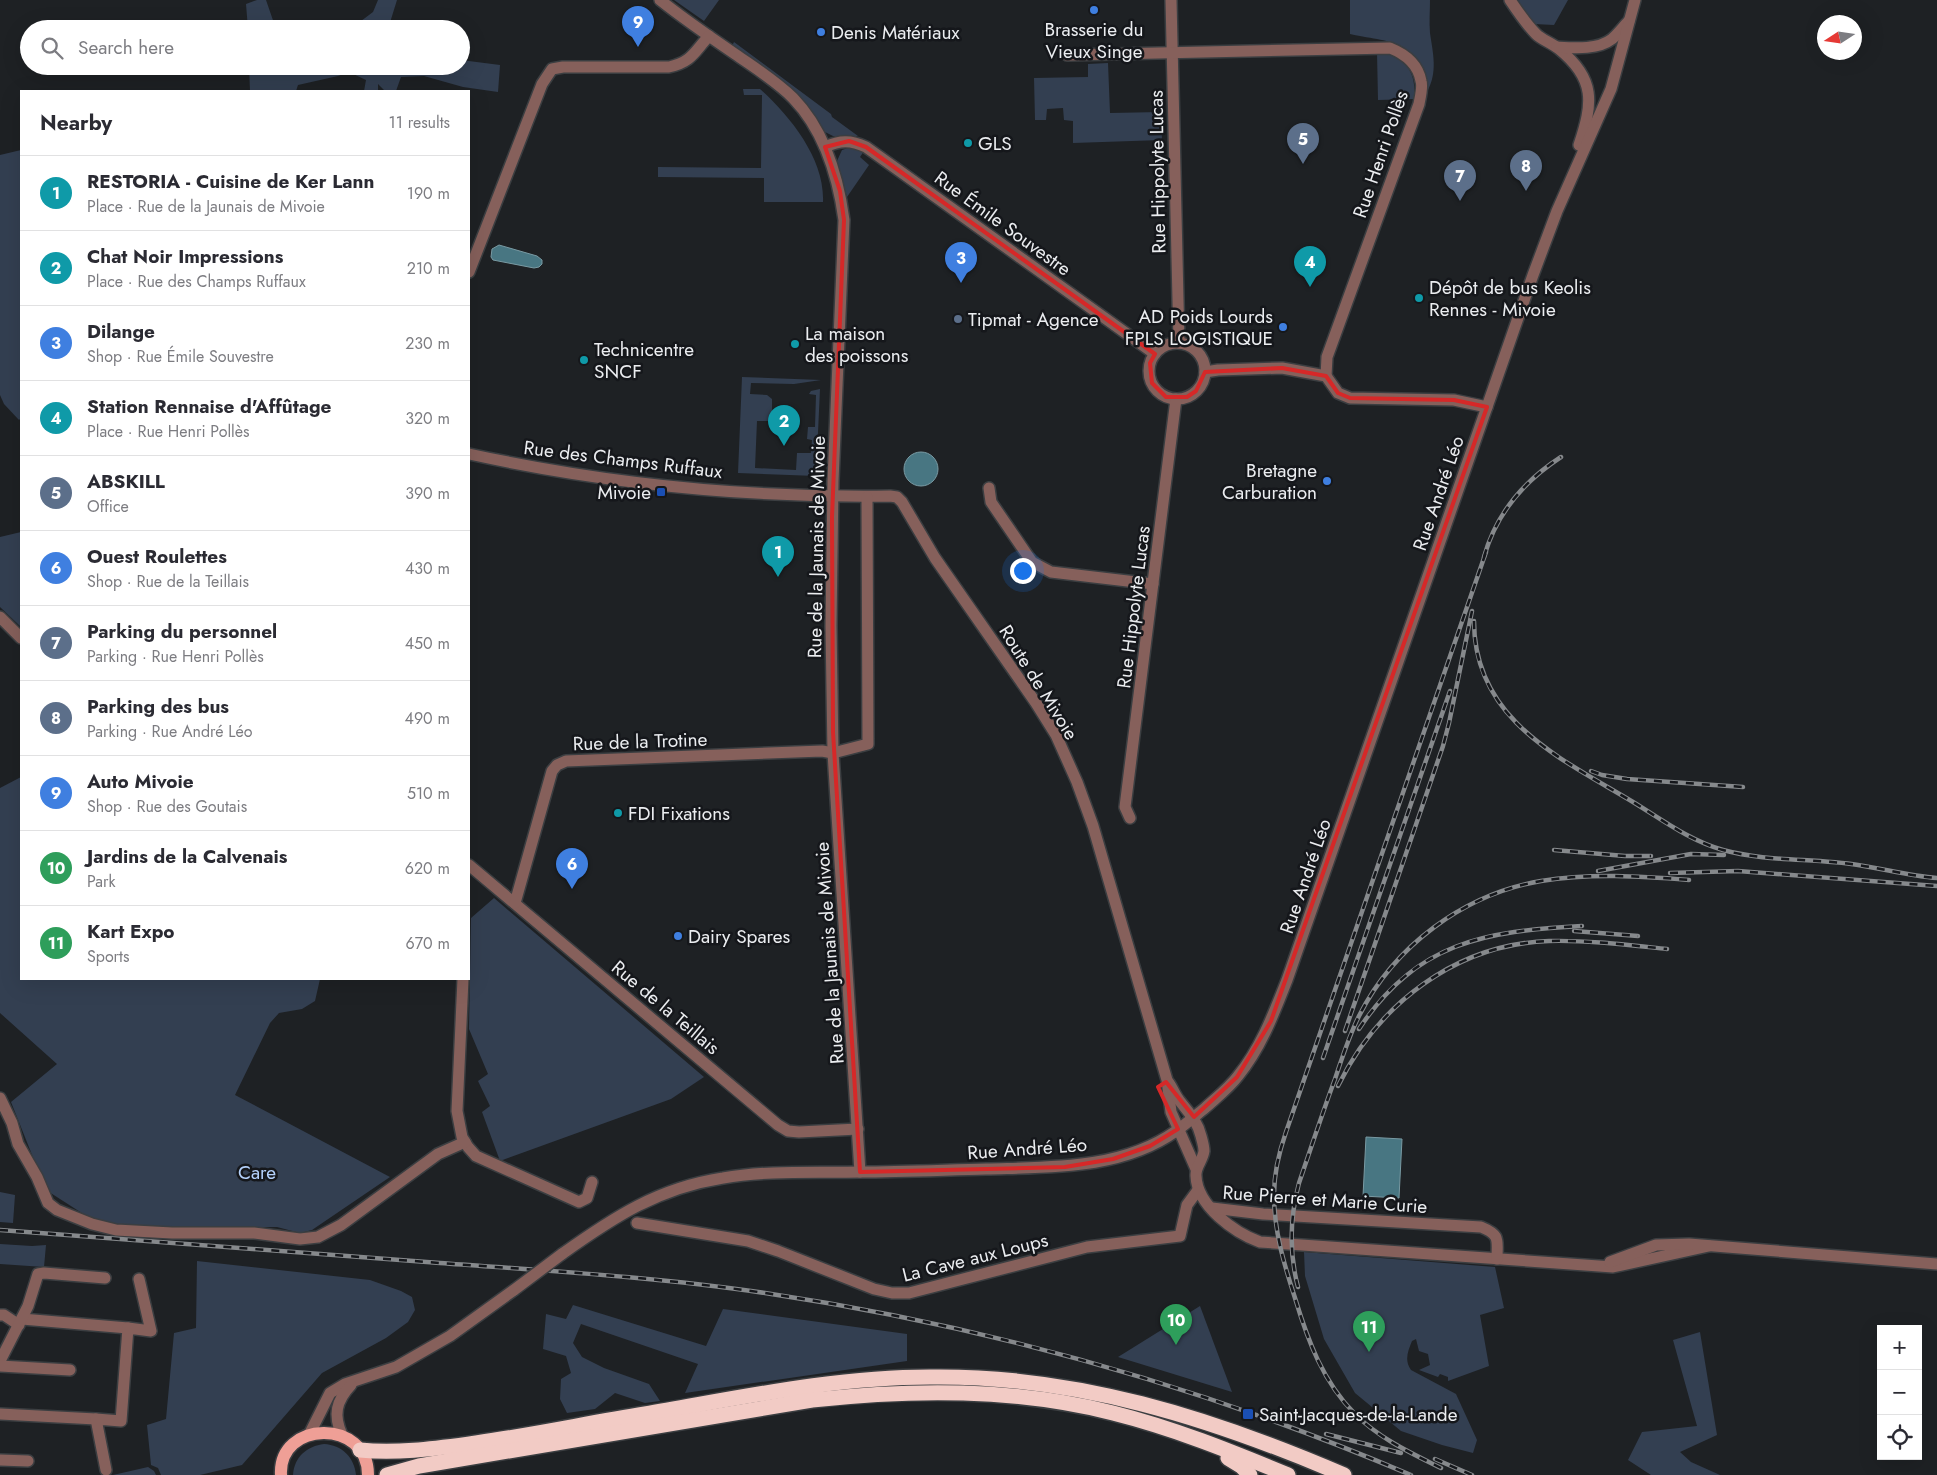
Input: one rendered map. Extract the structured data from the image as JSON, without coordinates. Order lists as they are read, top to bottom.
{
  "streets": {
    "street": [
      "Rue Henri Pollès",
      "Rue Hippolyte Lucas",
      "Rue Émile Souvestre",
      "Rue des Champs Ruffaux",
      "Rue André Léo",
      "Rue de la Jaunais de Mivoie",
      "Route de Mivoie",
      "Rue de la Trotine",
      "Rue de la Teillais",
      "Rue Pierre et Marie Curie",
      "La Cave aux Loups"
    ]
  },
  "crossings": [
    ["Rue Henri Pollès", "Rue Hippolyte Lucas"],
    ["Rue Hippolyte Lucas", "Rue Émile Souvestre"],
    ["Rue Émile Souvestre", "Rue de la Jaunais de Mivoie"],
    ["Rue des Champs Ruffaux", "Rue de la Jaunais de Mivoie"],
    ["Rue des Champs Ruffaux", "Route de Mivoie"],
    ["Rue André Léo", "Rue de la Jaunais de Mivoie"],
    ["Rue André Léo", "Route de Mivoie"],
    ["Rue de la Jaunais de Mivoie", "Route de Mivoie"],
    ["Rue de la Jaunais de Mivoie", "Rue de la Trotine"],
    ["Rue de la Jaunais de Mivoie", "Rue de la Teillais"],
    ["Route de Mivoie", "Rue de la Trotine"],
    ["Rue de la Trotine", "Rue de la Teillais"]
  ],
  "parks": ["Care"],
  "places": {
    "other": [
      "Brasserie du Vieux Singe",
      "Denis Matériaux",
      "GLS",
      "Dépôt de bus Keolis Rennes - Mivoie",
      "Tipmat - Agence",
      "AD Poids Lourds FPLS LOGISTIQUE",
      "La maison des poissons",
      "Technicentre SNCF",
      "Bretagne Carburation",
      "FDI Fixations",
      "Dairy Spares"
    ],
    "transit": ["Mivoie", "Saint-Jacques-de-la-Lande"]
  },
  "north": "left",
  "page": {
    "pins": [
      "9",
      "5",
      "8",
      "7",
      "3",
      "4",
      "2",
      "1",
      "6",
      "10",
      "11"
    ],
    "search": "Search here",
    "heading": ["Nearby", "11 results"],
    "list": [
      {
        "mark": "1",
        "name": "RESTORIA - Cuisine de Ker Lann",
        "note": "Place · Rue de la Jaunais de Mivoie",
        "value": "190 m"
      },
      {
        "mark": "2",
        "name": "Chat Noir Impressions",
        "note": "Place · Rue des Champs Ruffaux",
        "value": "210 m"
      },
      {
        "mark": "3",
        "name": "Dilange",
        "note": "Shop · Rue Émile Souvestre",
        "value": "230 m"
      },
      {
        "mark": "4",
        "name": "Station Rennaise d'Affûtage",
        "note": "Place · Rue Henri Pollès",
        "value": "320 m"
      },
      {
        "mark": "5",
        "name": "ABSKILL",
        "note": "Office",
        "value": "390 m"
      },
      {
        "mark": "6",
        "name": "Ouest Roulettes",
        "note": "Shop · Rue de la Teillais",
        "value": "430 m"
      },
      {
        "mark": "7",
        "name": "Parking du personnel",
        "note": "Parking · Rue Henri Pollès",
        "value": "450 m"
      },
      {
        "mark": "8",
        "name": "Parking des bus",
        "note": "Parking · Rue André Léo",
        "value": "490 m"
      },
      {
        "mark": "9",
        "name": "Auto Mivoie",
        "note": "Shop · Rue des Goutais",
        "value": "510 m"
      },
      {
        "mark": "10",
        "name": "Jardins de la Calvenais",
        "note": "Park",
        "value": "620 m"
      },
      {
        "mark": "11",
        "name": "Kart Expo",
        "note": "Sports",
        "value": "670 m"
      }
    ],
    "map_buttons": ["+", "−"]
  }
}
